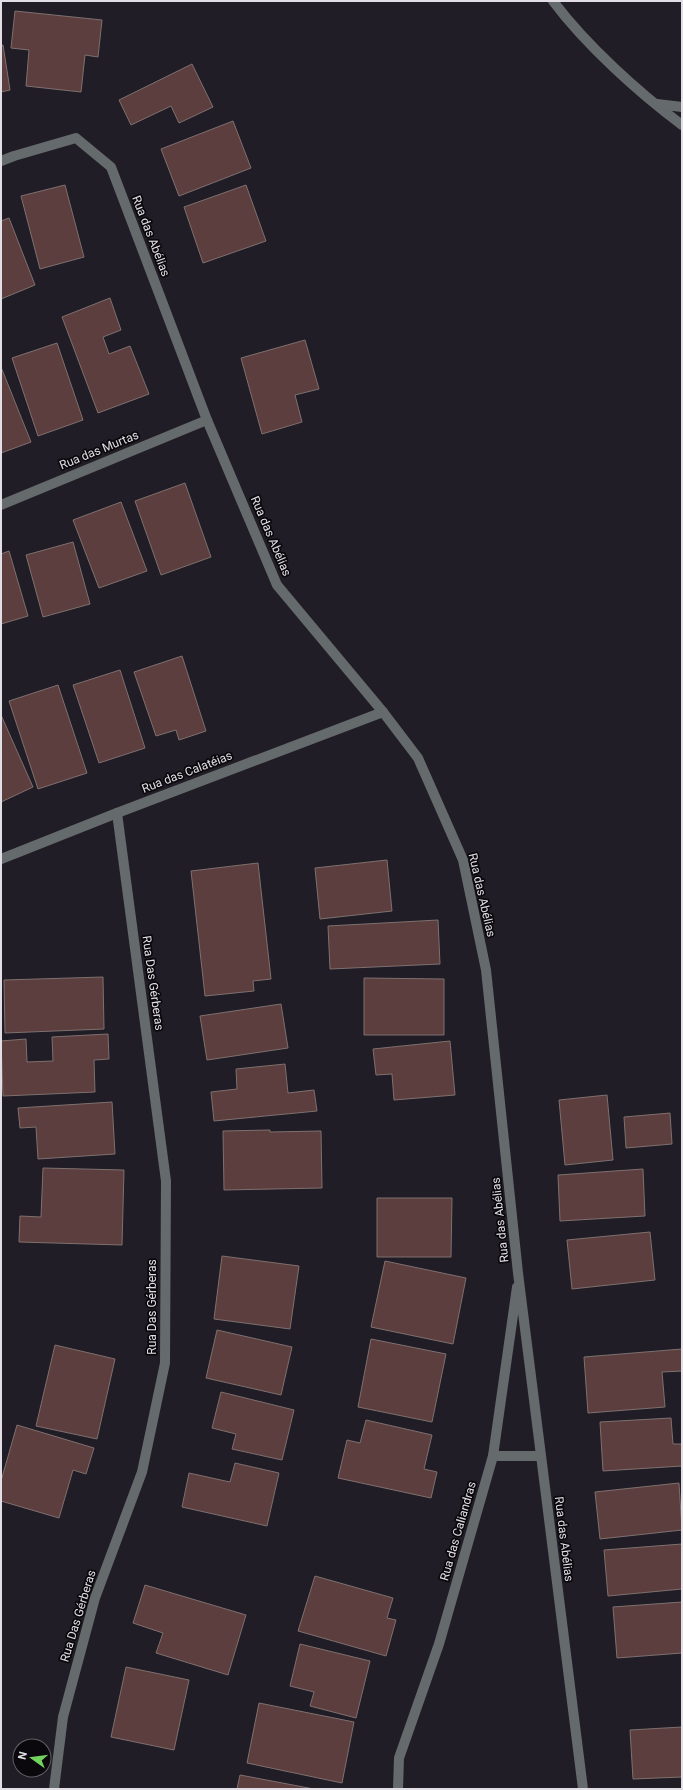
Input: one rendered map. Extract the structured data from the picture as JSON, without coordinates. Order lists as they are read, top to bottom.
{
  "streets": {
    "street": [
      "Rua das Abélias",
      "Rua das Murtas",
      "Rua das Calatéias",
      "Rua Das Gérberas",
      "Rua das Caliandras"
    ]
  },
  "crossings": [
    ["Rua das Abélias", "Rua das Murtas"],
    ["Rua das Abélias", "Rua das Calatéias"],
    ["Rua das Abélias", "Rua das Caliandras"],
    ["Rua das Calatéias", "Rua Das Gérberas"]
  ],
  "north": "left"
}
